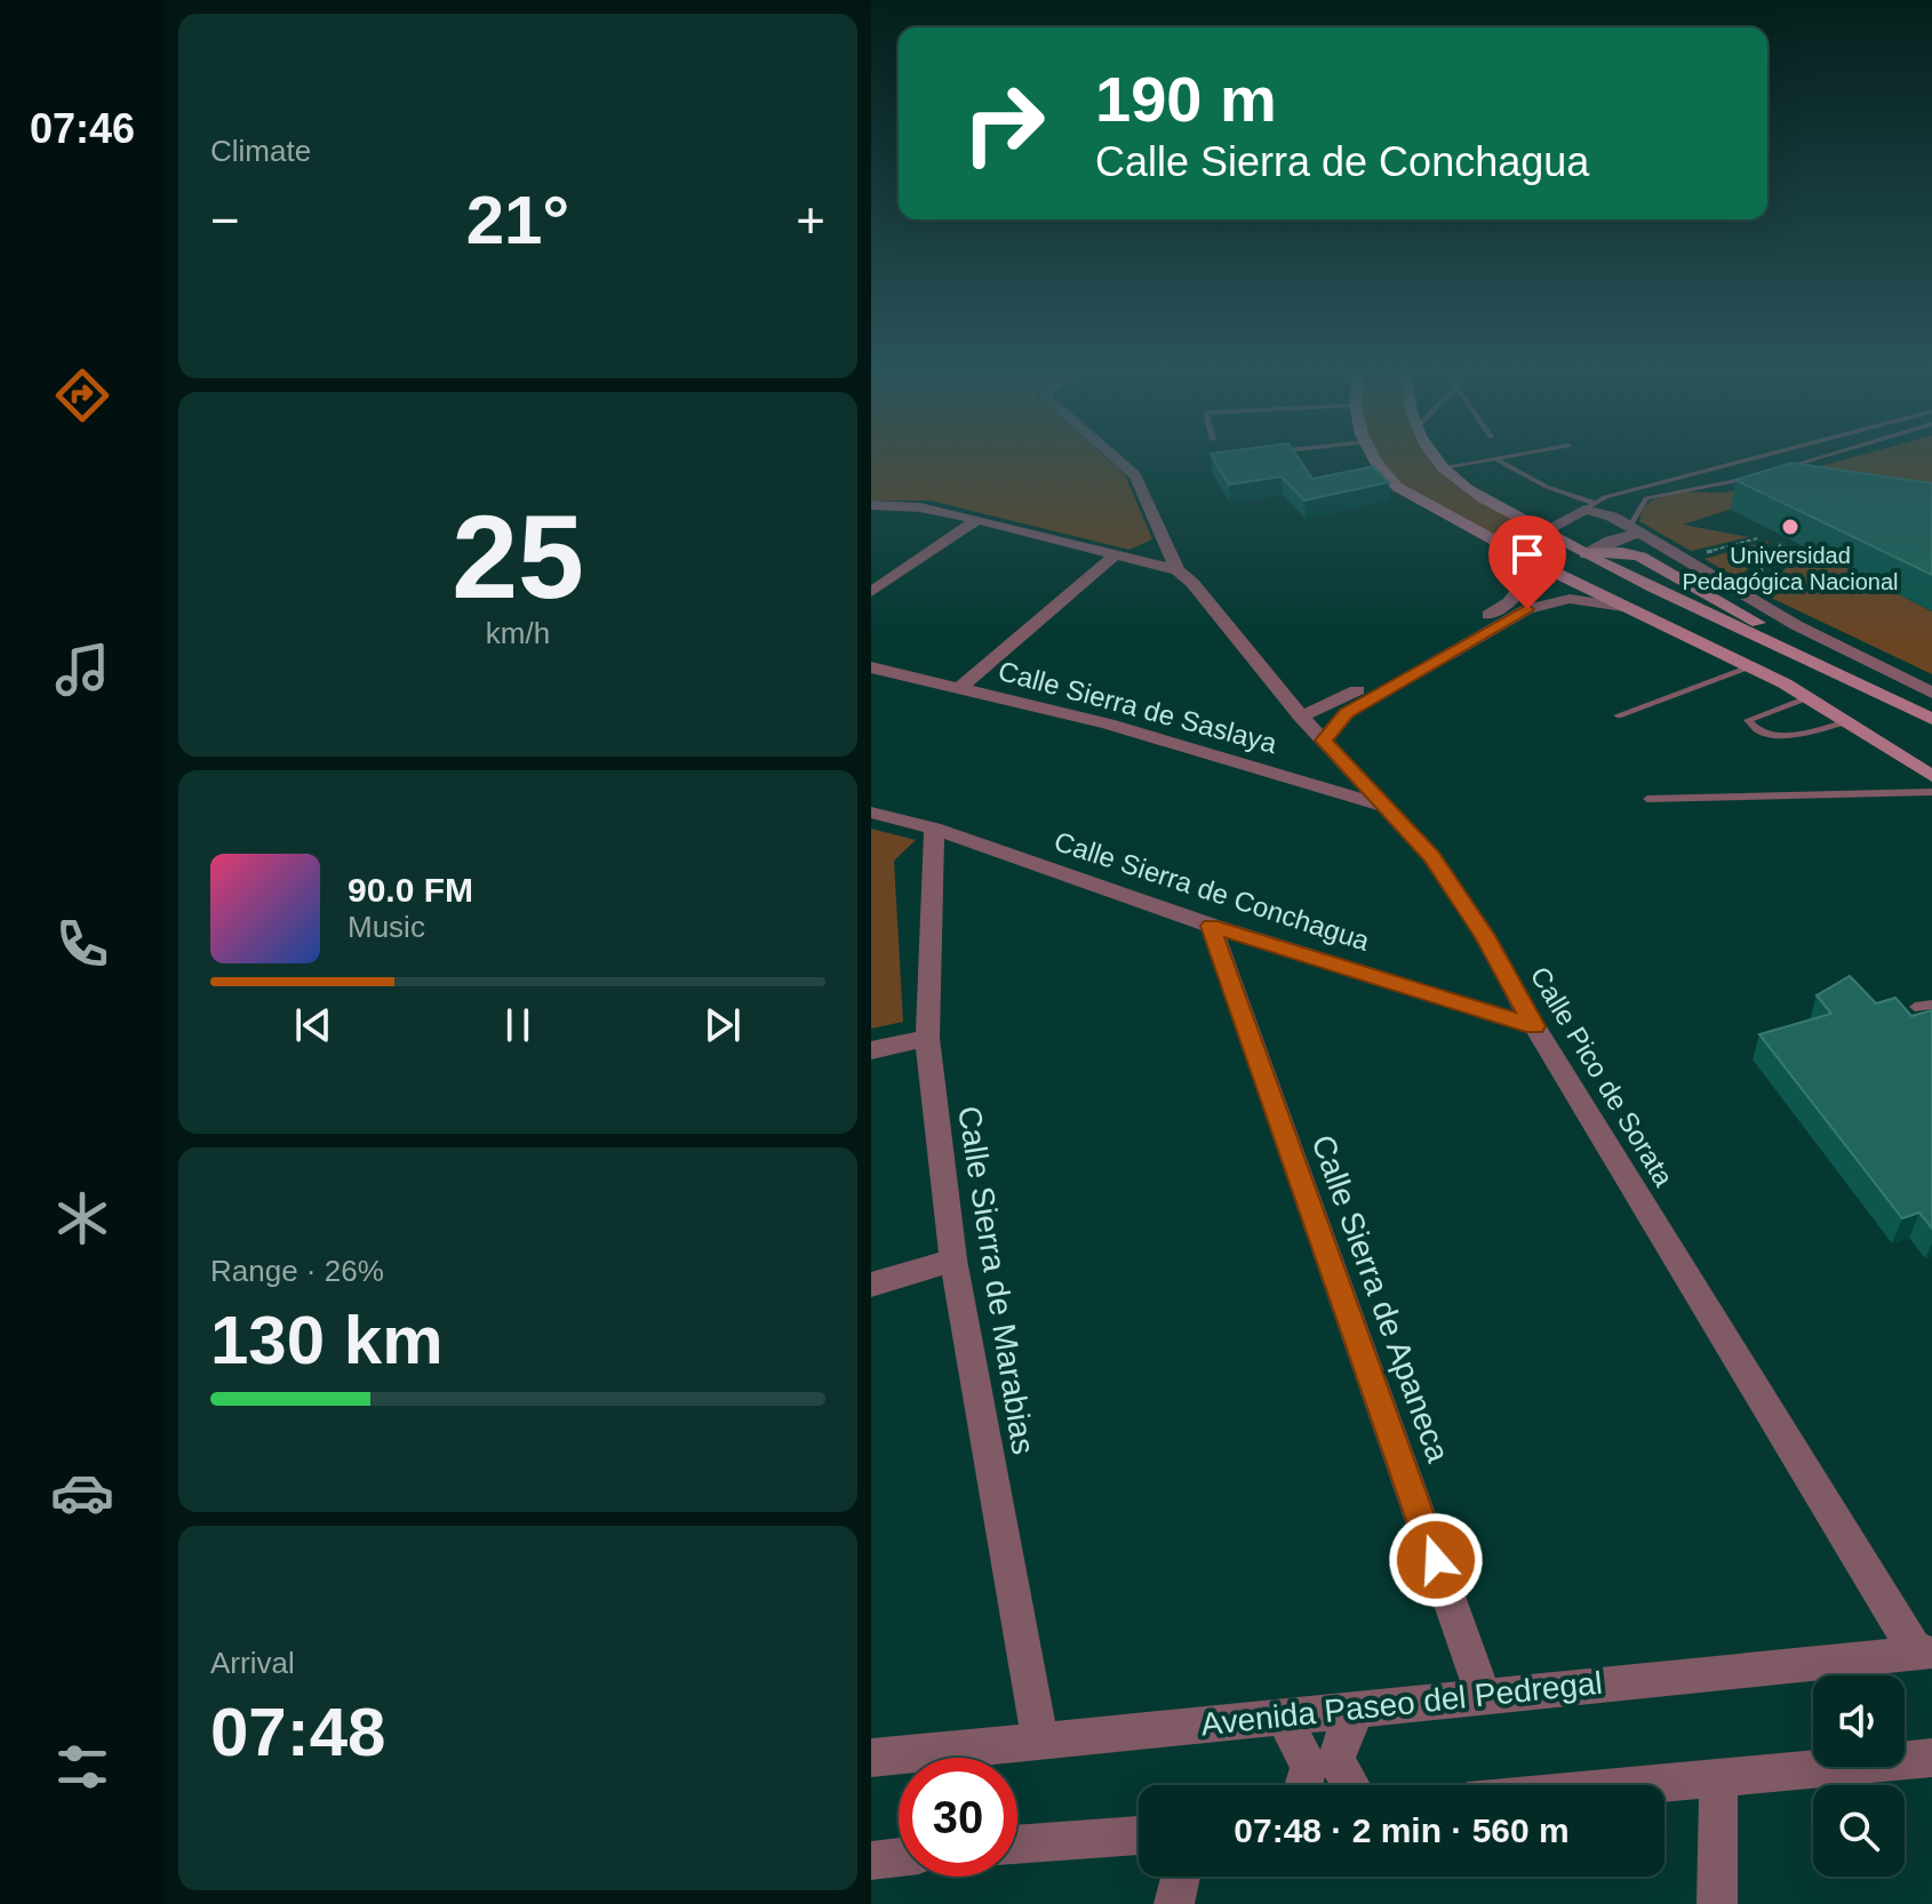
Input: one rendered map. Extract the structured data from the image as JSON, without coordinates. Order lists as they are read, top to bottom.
{
  "streets": {
    "street": [
      "Calle Sierra de Saslaya",
      "Calle Sierra de Conchagua",
      "Calle Pico de Sorata",
      "Calle Sierra de Marabias",
      "Calle Sierra de Apaneca",
      "Avenida Paseo del Pedregal"
    ]
  },
  "crossings": [
    ["Calle Sierra de Saslaya", "Calle Pico de Sorata"],
    ["Calle Sierra de Conchagua", "Calle Pico de Sorata"],
    ["Calle Sierra de Conchagua", "Calle Sierra de Marabias"],
    ["Calle Sierra de Conchagua", "Calle Sierra de Apaneca"],
    ["Calle Pico de Sorata", "Avenida Paseo del Pedregal"],
    ["Calle Sierra de Marabias", "Avenida Paseo del Pedregal"],
    ["Calle Sierra de Apaneca", "Avenida Paseo del Pedregal"]
  ],
  "places": ["Universidad Pedagógica Nacional"],
  "page": {
    "tabs": "07:46",
    "tile": [
      "Climate",
      ["25", "km/h"],
      ["Range · 26%", "130 km"],
      ["Arrival", "07:48"]
    ],
    "turn": ["190 m", "Calle Sierra de Conchagua"],
    "heat": ["−", "21°", "+"],
    "song": ["90.0 FM", "Music"],
    "limit": "30",
    "trip": "07:48 · 2 min · 560 m"
  }
}
